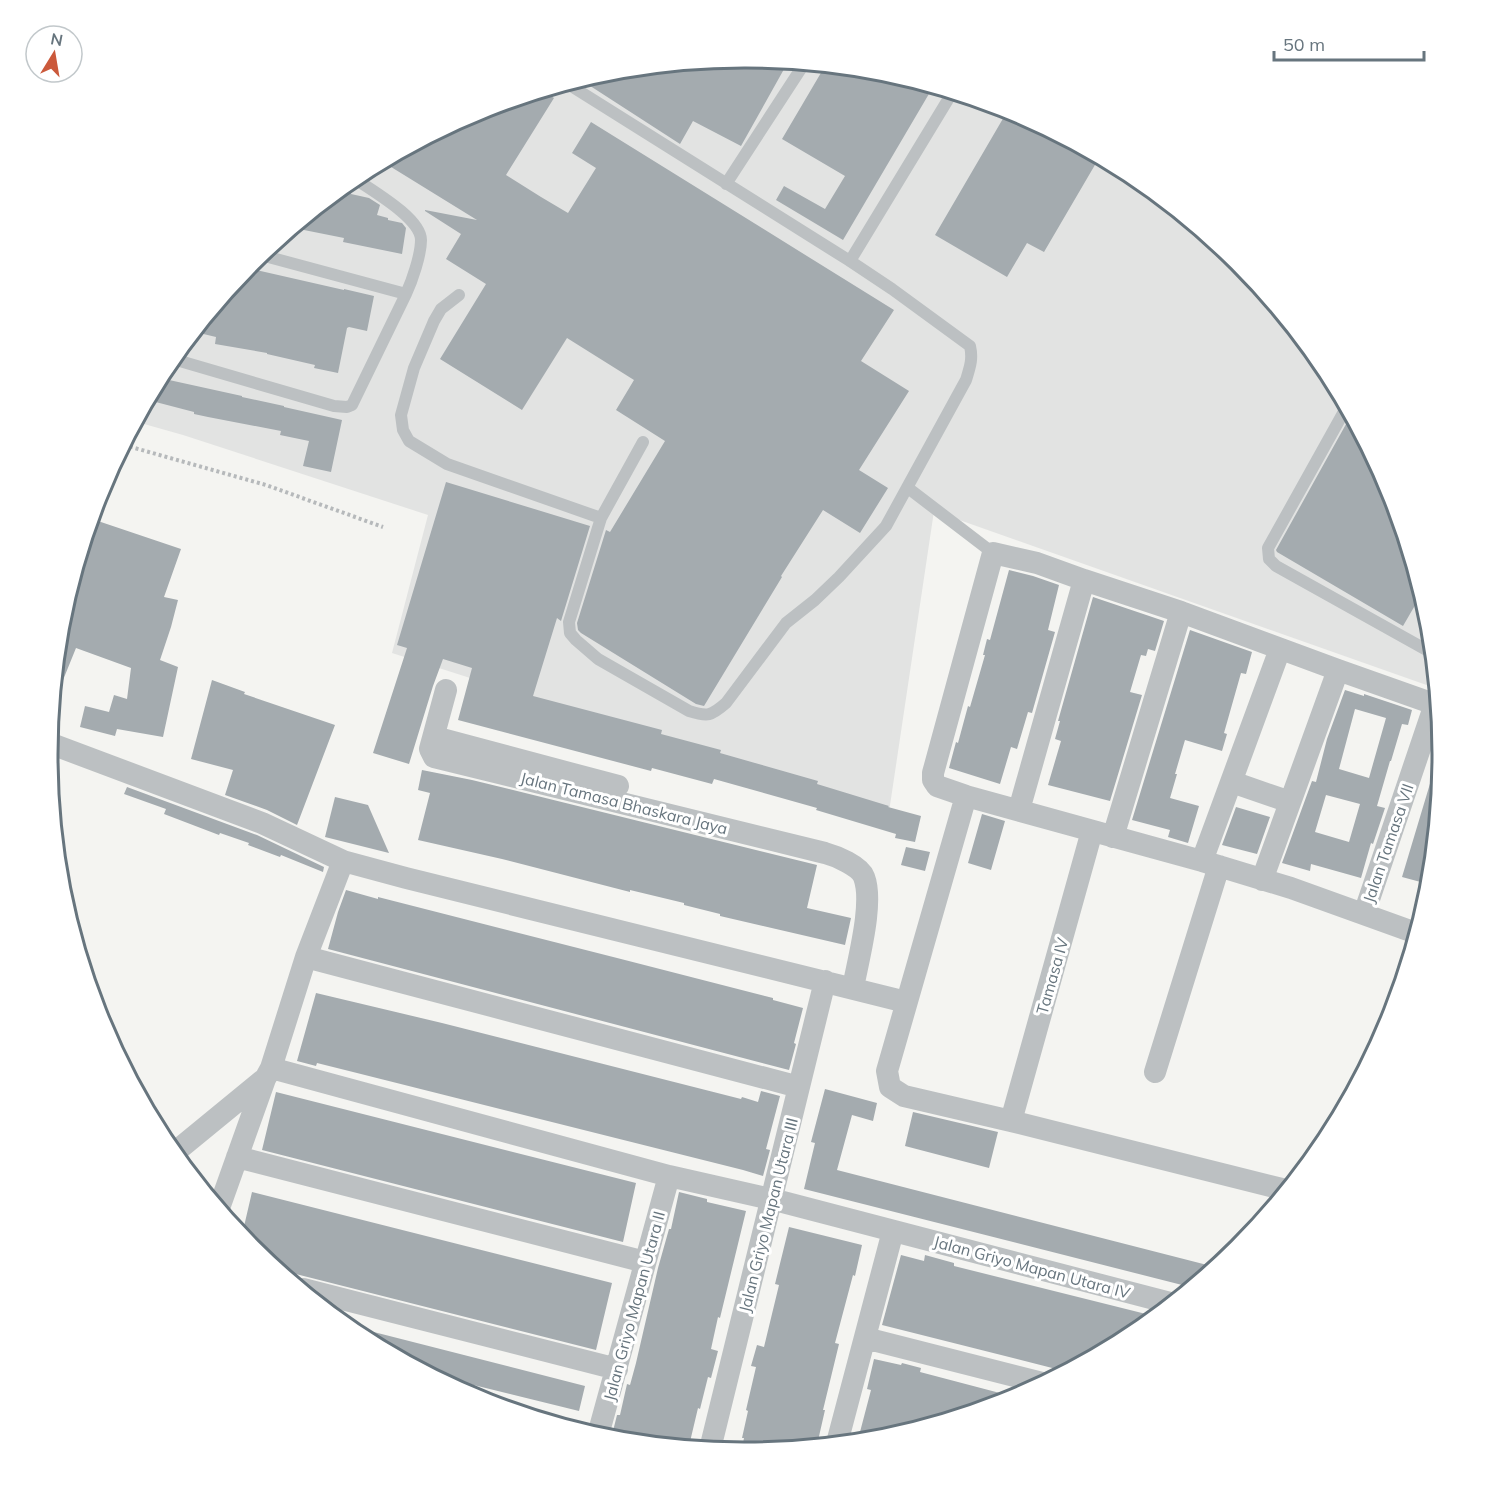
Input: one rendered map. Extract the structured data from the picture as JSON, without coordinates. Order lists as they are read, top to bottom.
{
  "streets": {
    "street": [
      "Jalan Tamasa Bhaskara Jaya",
      "Jalan Tamasa VII",
      "Tamasa IV",
      "Jalan Griyo Mapan Utara III",
      "Jalan Griyo Mapan Utara IV",
      "Jalan Griyo Mapan Utara II"
    ]
  },
  "crossings": [
    ["Jalan Griyo Mapan Utara III", "Jalan Griyo Mapan Utara IV"],
    ["Jalan Griyo Mapan Utara IV", "Jalan Griyo Mapan Utara II"]
  ],
  "scale_bar": "50 m",
  "north": "top"
}
